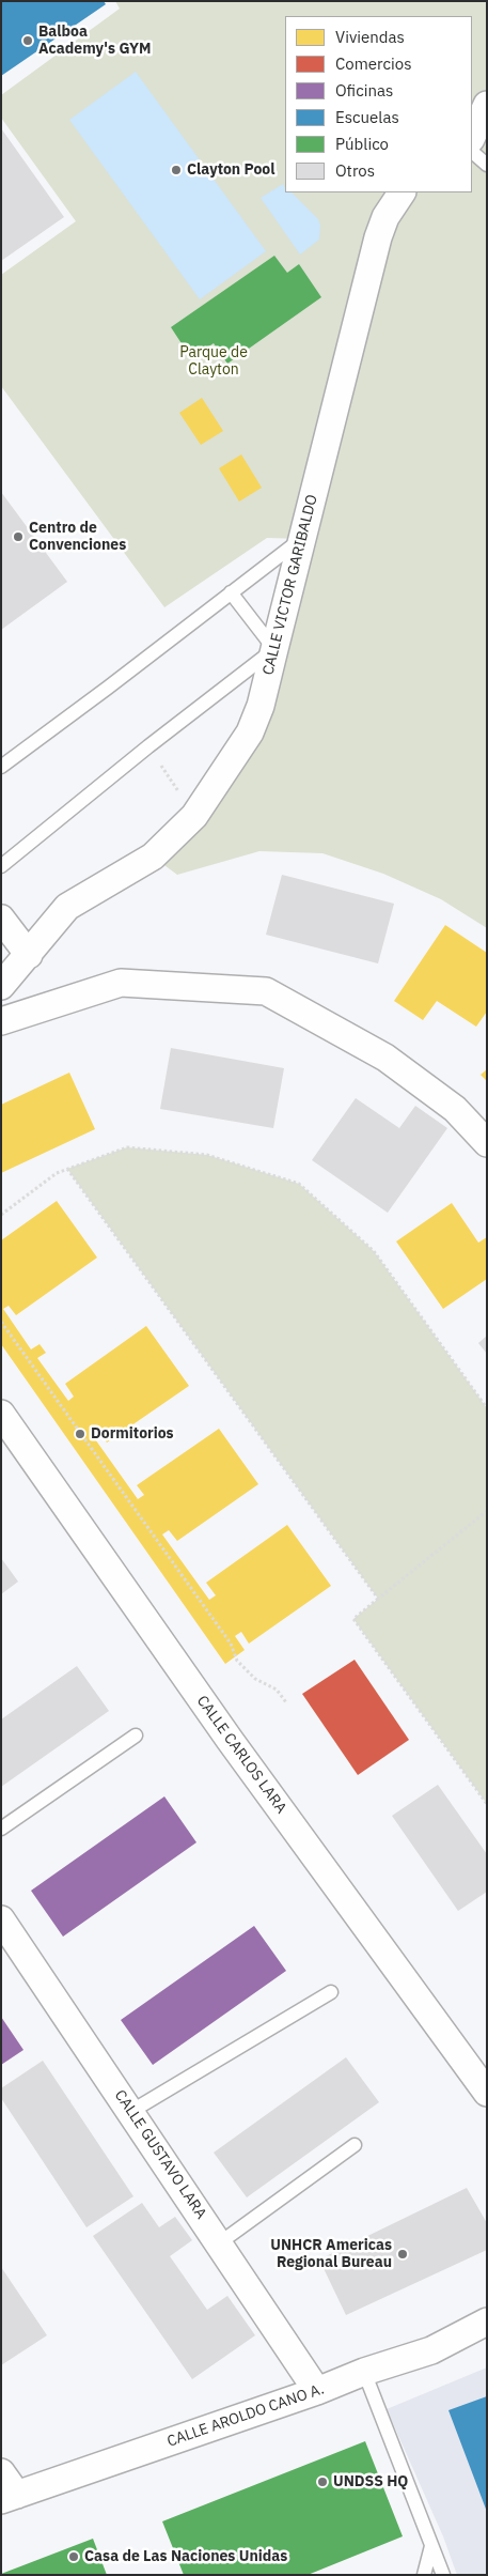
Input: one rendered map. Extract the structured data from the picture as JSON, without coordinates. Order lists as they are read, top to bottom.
{
  "streets": {
    "street": [
      "CALLE VICTOR GARIBALDO",
      "CALLE CARLOS LARA",
      "CALLE GUSTAVO LARA",
      "CALLE AROLDO CANO A."
    ]
  },
  "crossings": [
    ["CALLE GUSTAVO LARA", "CALLE AROLDO CANO A."]
  ],
  "parks": ["Parque de Clayton"],
  "places": [
    "Balboa Academy's GYM",
    "Clayton Pool",
    "Centro de Convenciones",
    "Dormitorios",
    "UNHCR Americas Regional Bureau",
    "UNDSS HQ",
    "Casa de Las Naciones Unidas"
  ],
  "legend": [
    "Viviendas",
    "Comercios",
    "Oficinas",
    "Escuelas",
    "Público",
    "Otros"
  ]
}
